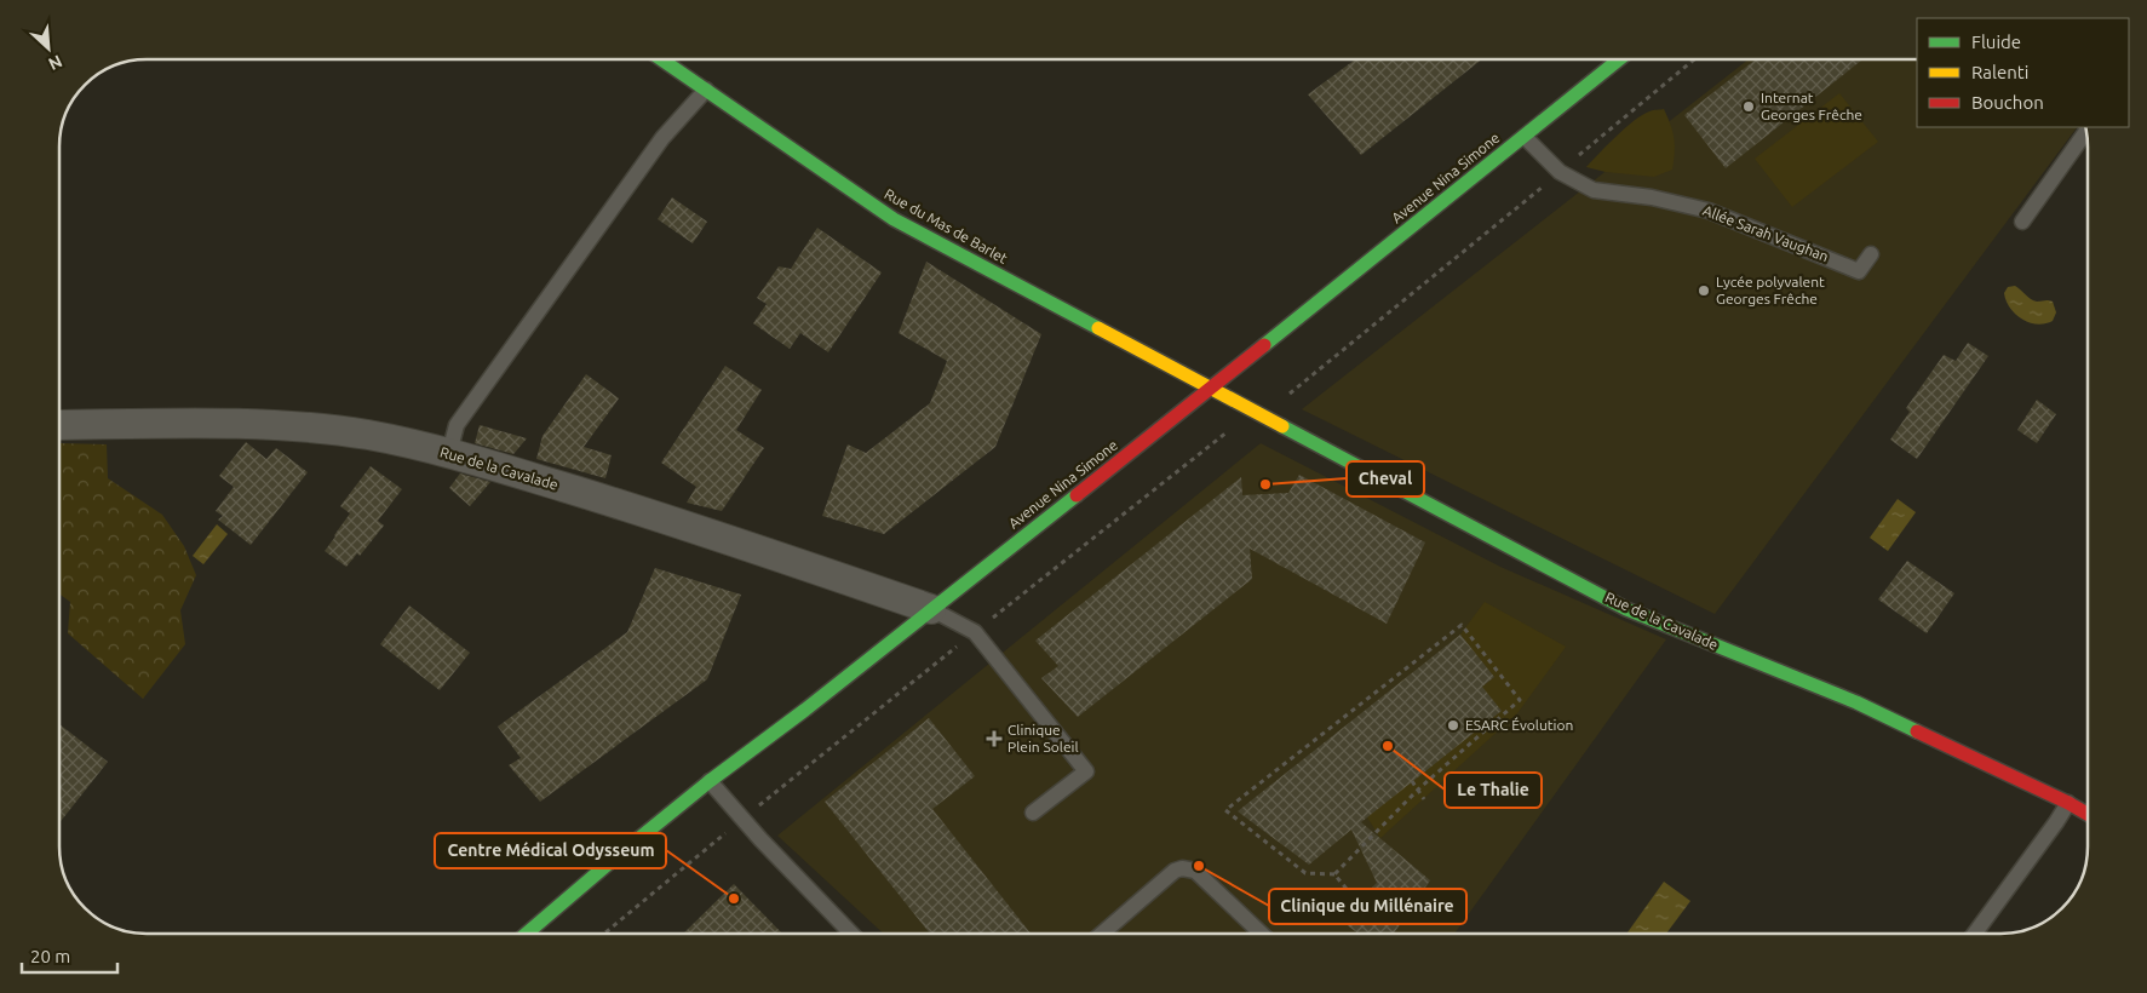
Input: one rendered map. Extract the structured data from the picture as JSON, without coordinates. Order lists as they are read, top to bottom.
{
  "streets": {
    "street": ["Avenue Nina Simone", "Rue du Mas de Barlet", "Rue de la Cavalade"],
    "lane": ["Allée Sarah Vaughan"]
  },
  "crossings": [
    ["Avenue Nina Simone", "Rue du Mas de Barlet"],
    ["Avenue Nina Simone", "Allée Sarah Vaughan"],
    ["Avenue Nina Simone", "Rue de la Cavalade"],
    ["Rue du Mas de Barlet", "Rue de la Cavalade"]
  ],
  "places": {
    "other": [
      "Internat Georges Frêche",
      "Lycée polyvalent Georges Frêche",
      "Cheval",
      "ESARC Évolution",
      "Le Thalie",
      "Clinique du Millénaire",
      "Centre Médical Odysseum"
    ],
    "health": ["Clinique Plein Soleil"]
  },
  "legend": ["Fluide", "Ralenti", "Bouchon"],
  "scale_bar": "20 m",
  "north": "bottom right"
}
